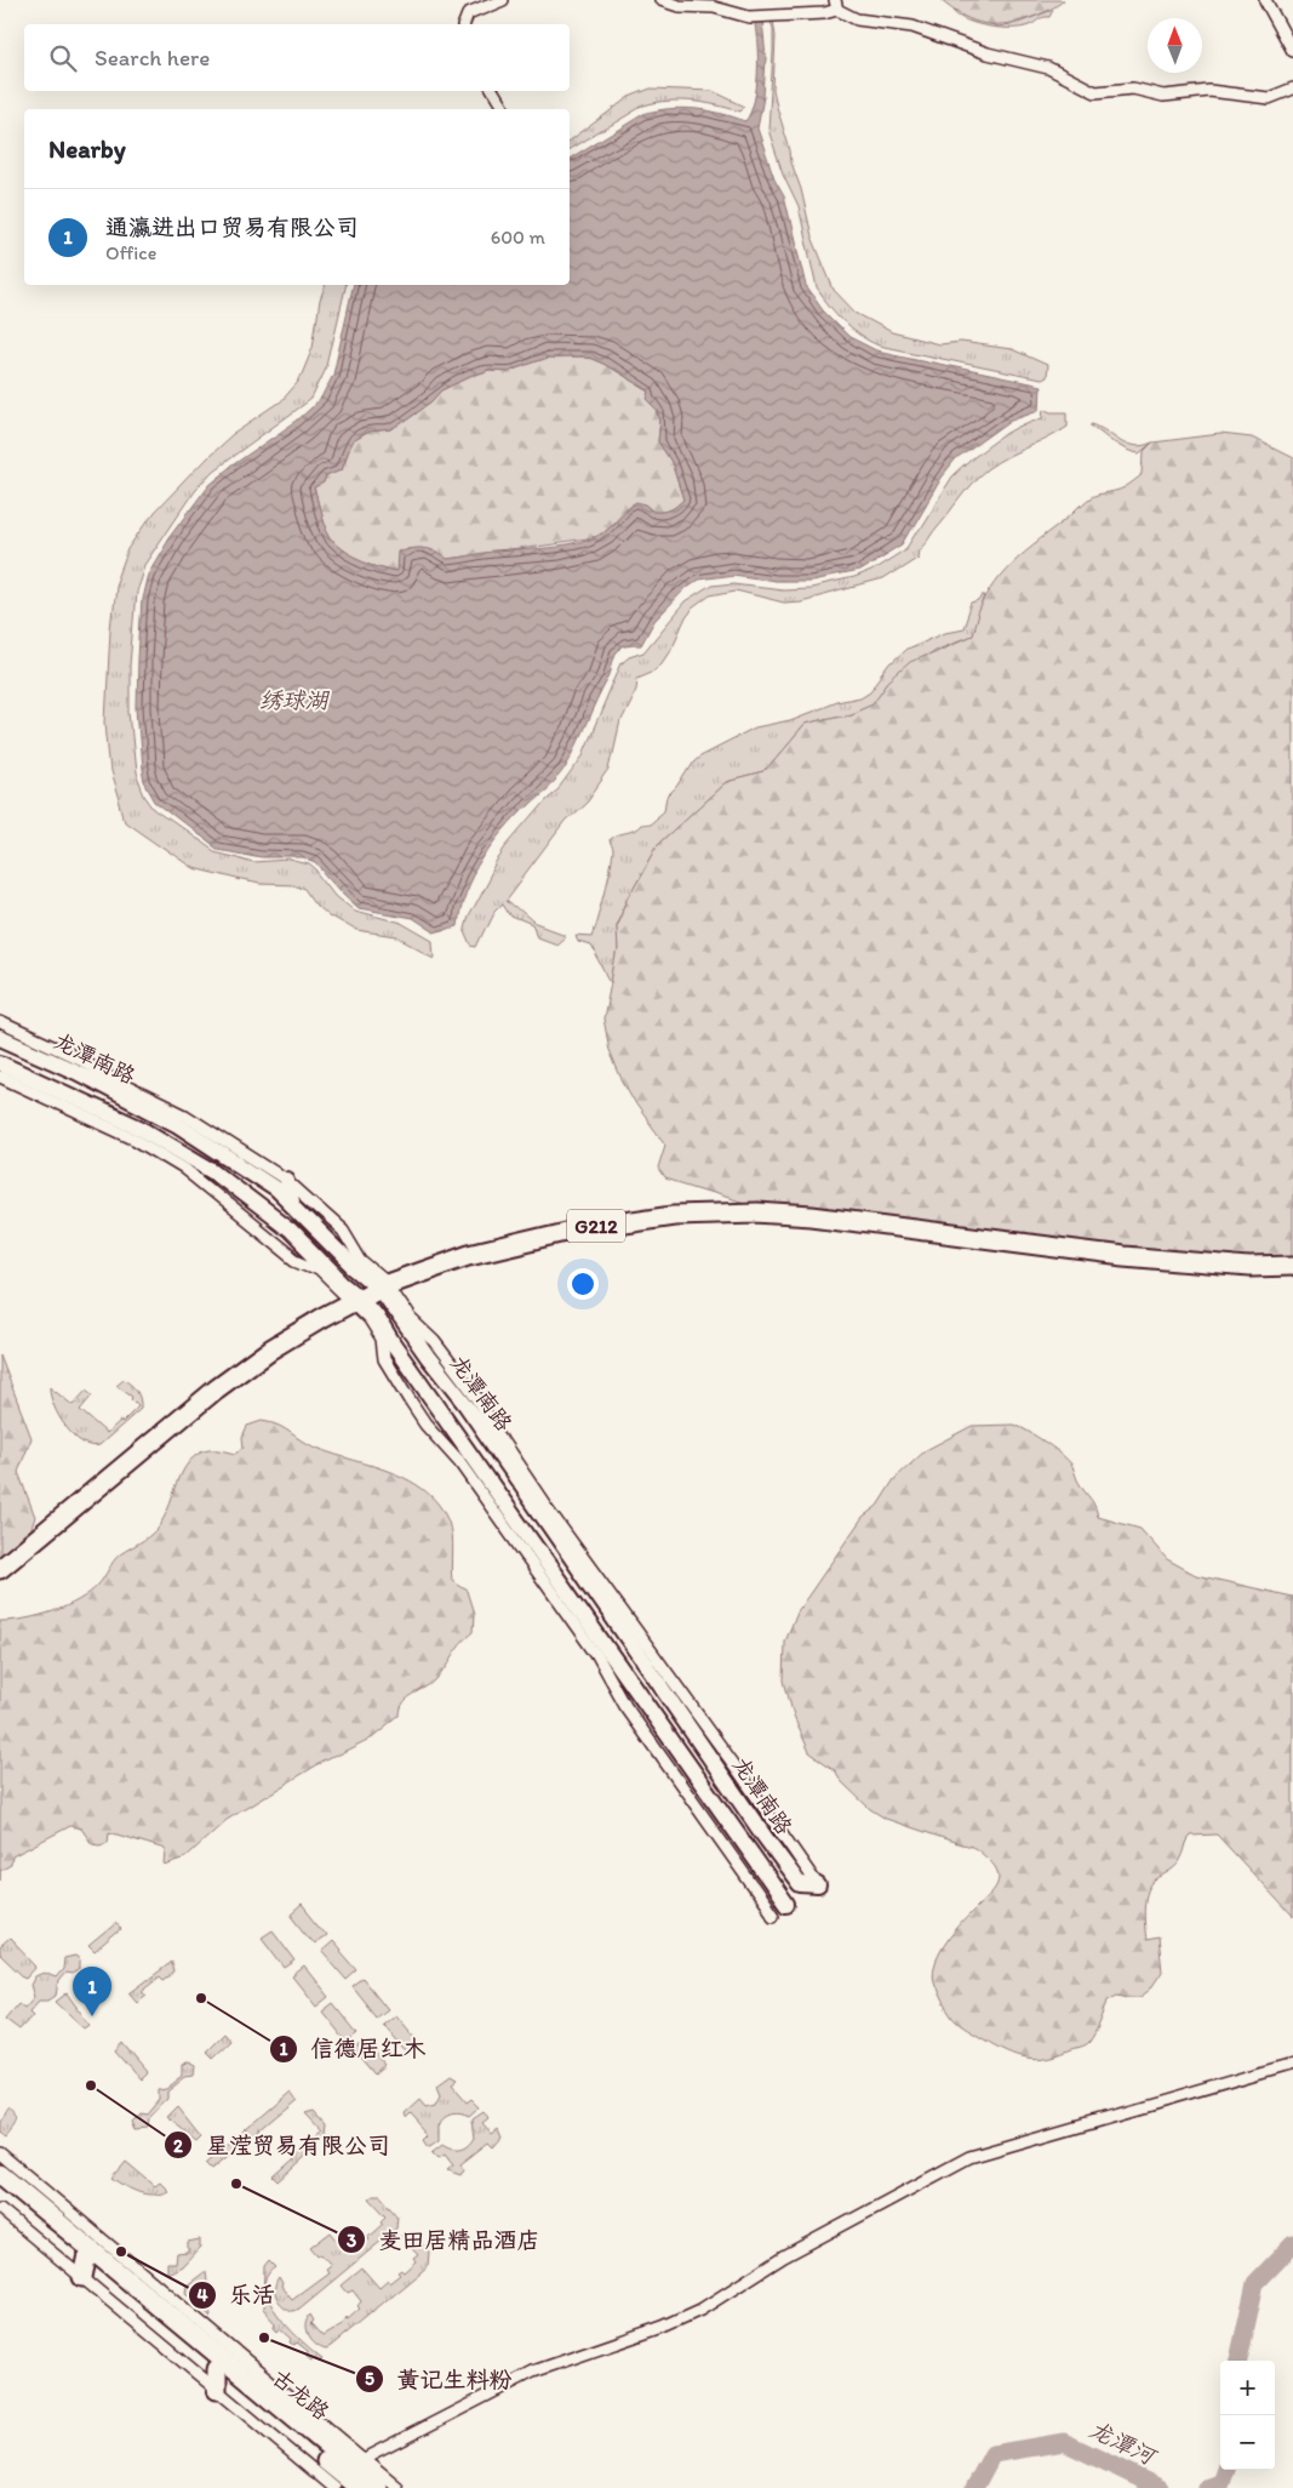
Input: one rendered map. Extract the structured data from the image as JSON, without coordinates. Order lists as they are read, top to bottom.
{
  "streets": {
    "main road": ["龙潭南路", "G212", "古龙路"]
  },
  "crossings": [
    ["龙潭南路", "G212"]
  ],
  "water": ["绣球湖", "龙潭河"],
  "places": [
    "信德居红木",
    "星滢贸易有限公司",
    "麦田居精品酒店",
    "乐活",
    "黄记生料粉"
  ],
  "north": "top",
  "page": {
    "search": "Search here",
    "heading": "Nearby",
    "list": [
      {
        "mark": "1",
        "name": "通瀛进出口贸易有限公司",
        "note": "Office",
        "value": "600 m"
      }
    ],
    "pins": "1",
    "map_buttons": ["+", "−"]
  }
}
